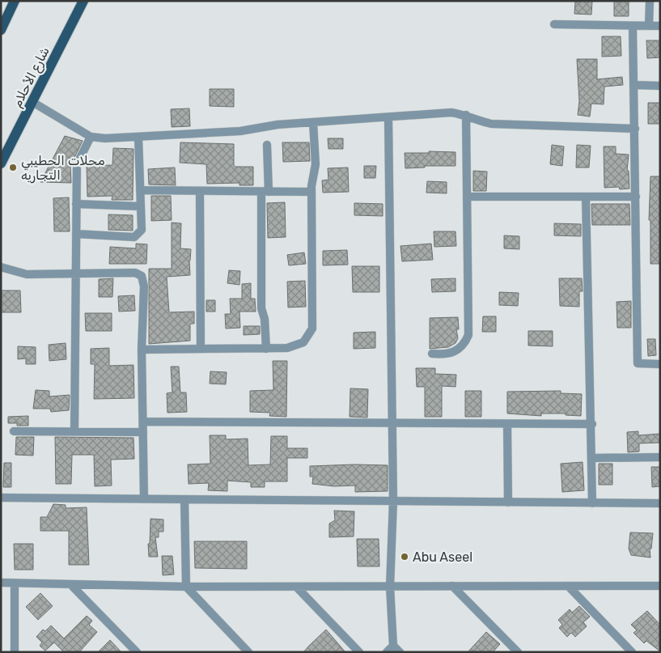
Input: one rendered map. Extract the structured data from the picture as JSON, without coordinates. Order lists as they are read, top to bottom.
{
  "streets": {
    "main road": ["شارع الأحلام"]
  },
  "places": ["محلات الحطيبي التجاريه", "Abu Aseel"]
}
